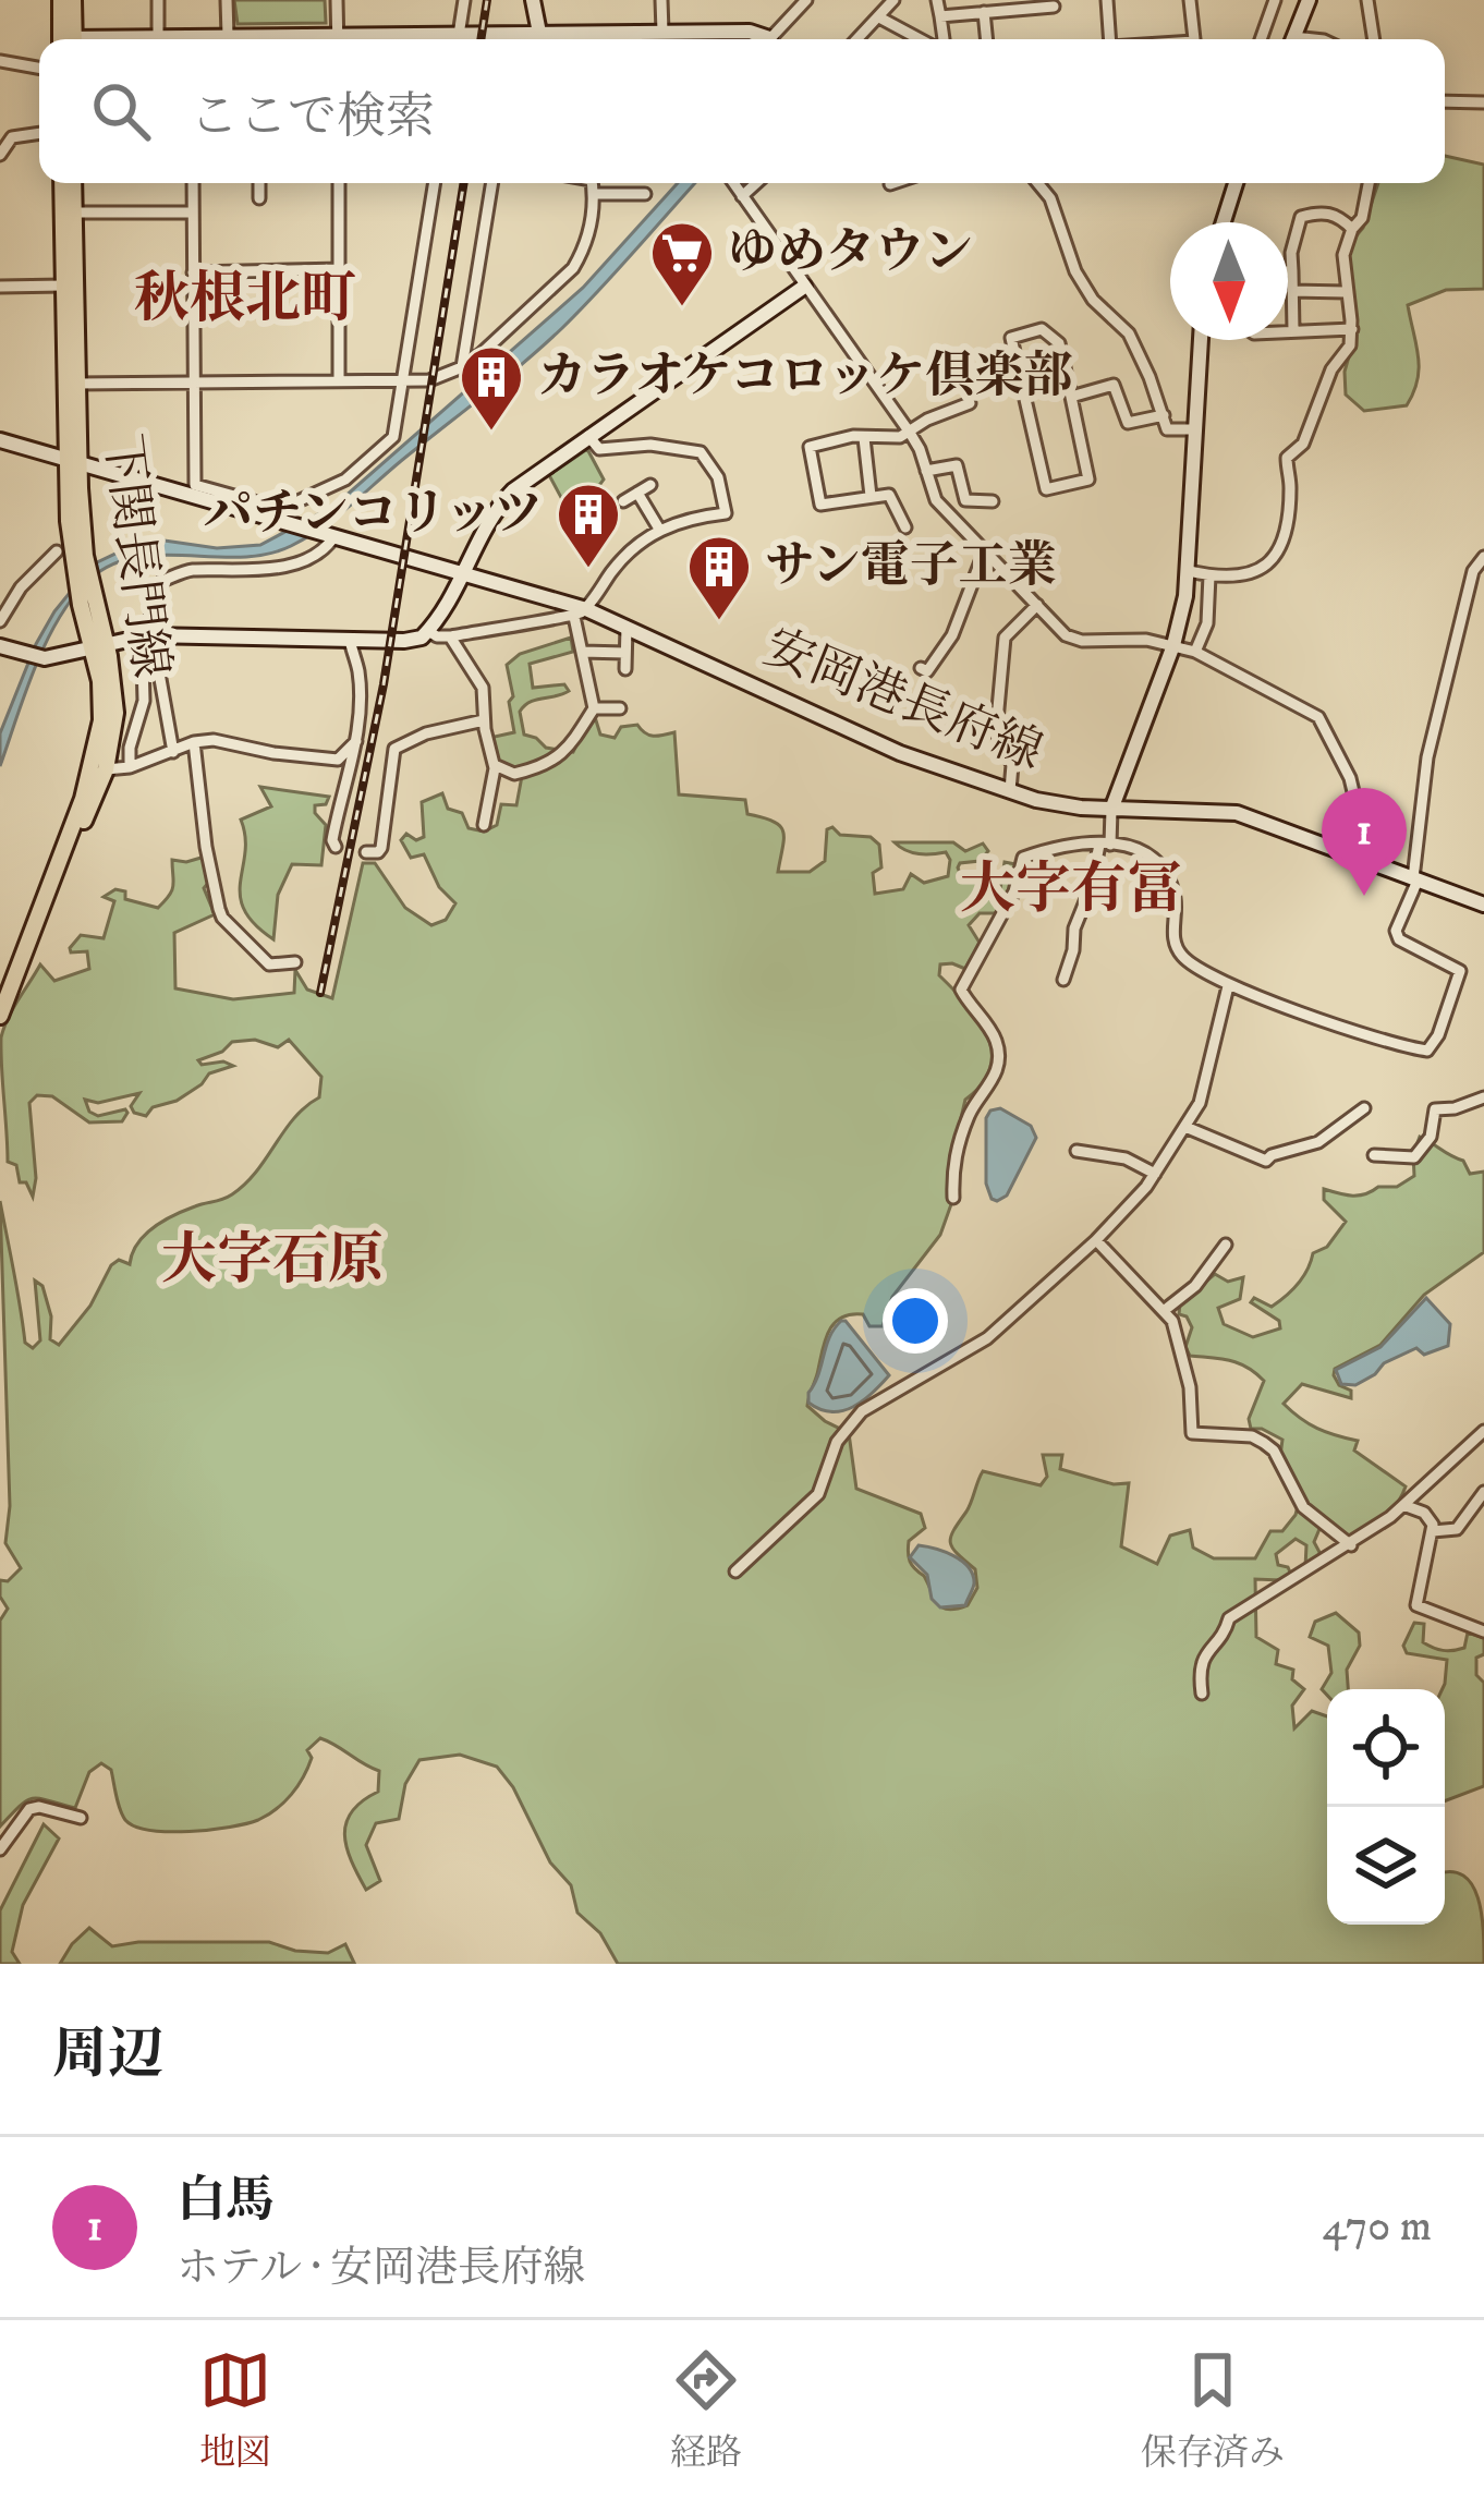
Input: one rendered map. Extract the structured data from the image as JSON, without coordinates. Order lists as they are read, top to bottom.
{
  "streets": {
    "main road": ["下関長門線"],
    "street": ["安岡港長府線"]
  },
  "crossings": [
    ["下関長門線", "安岡港長府線"]
  ],
  "districts": ["秋根北町", "大字有冨", "大字石原"],
  "places": {
    "supermarket": ["ゆめタウン"],
    "building": ["カラオケコロッケ倶楽部", "パチンコリッツ", "サン電子工業"]
  },
  "north": "bottom",
  "page": {
    "search": "ここで検索",
    "pins": "1",
    "heading": "周辺",
    "list": [
      {
        "mark": "1",
        "name": "白馬",
        "note": "ホテル · 安岡港長府線",
        "value": "470 m"
      }
    ],
    "nav": ["地図", "経路", "保存済み"]
  }
}
